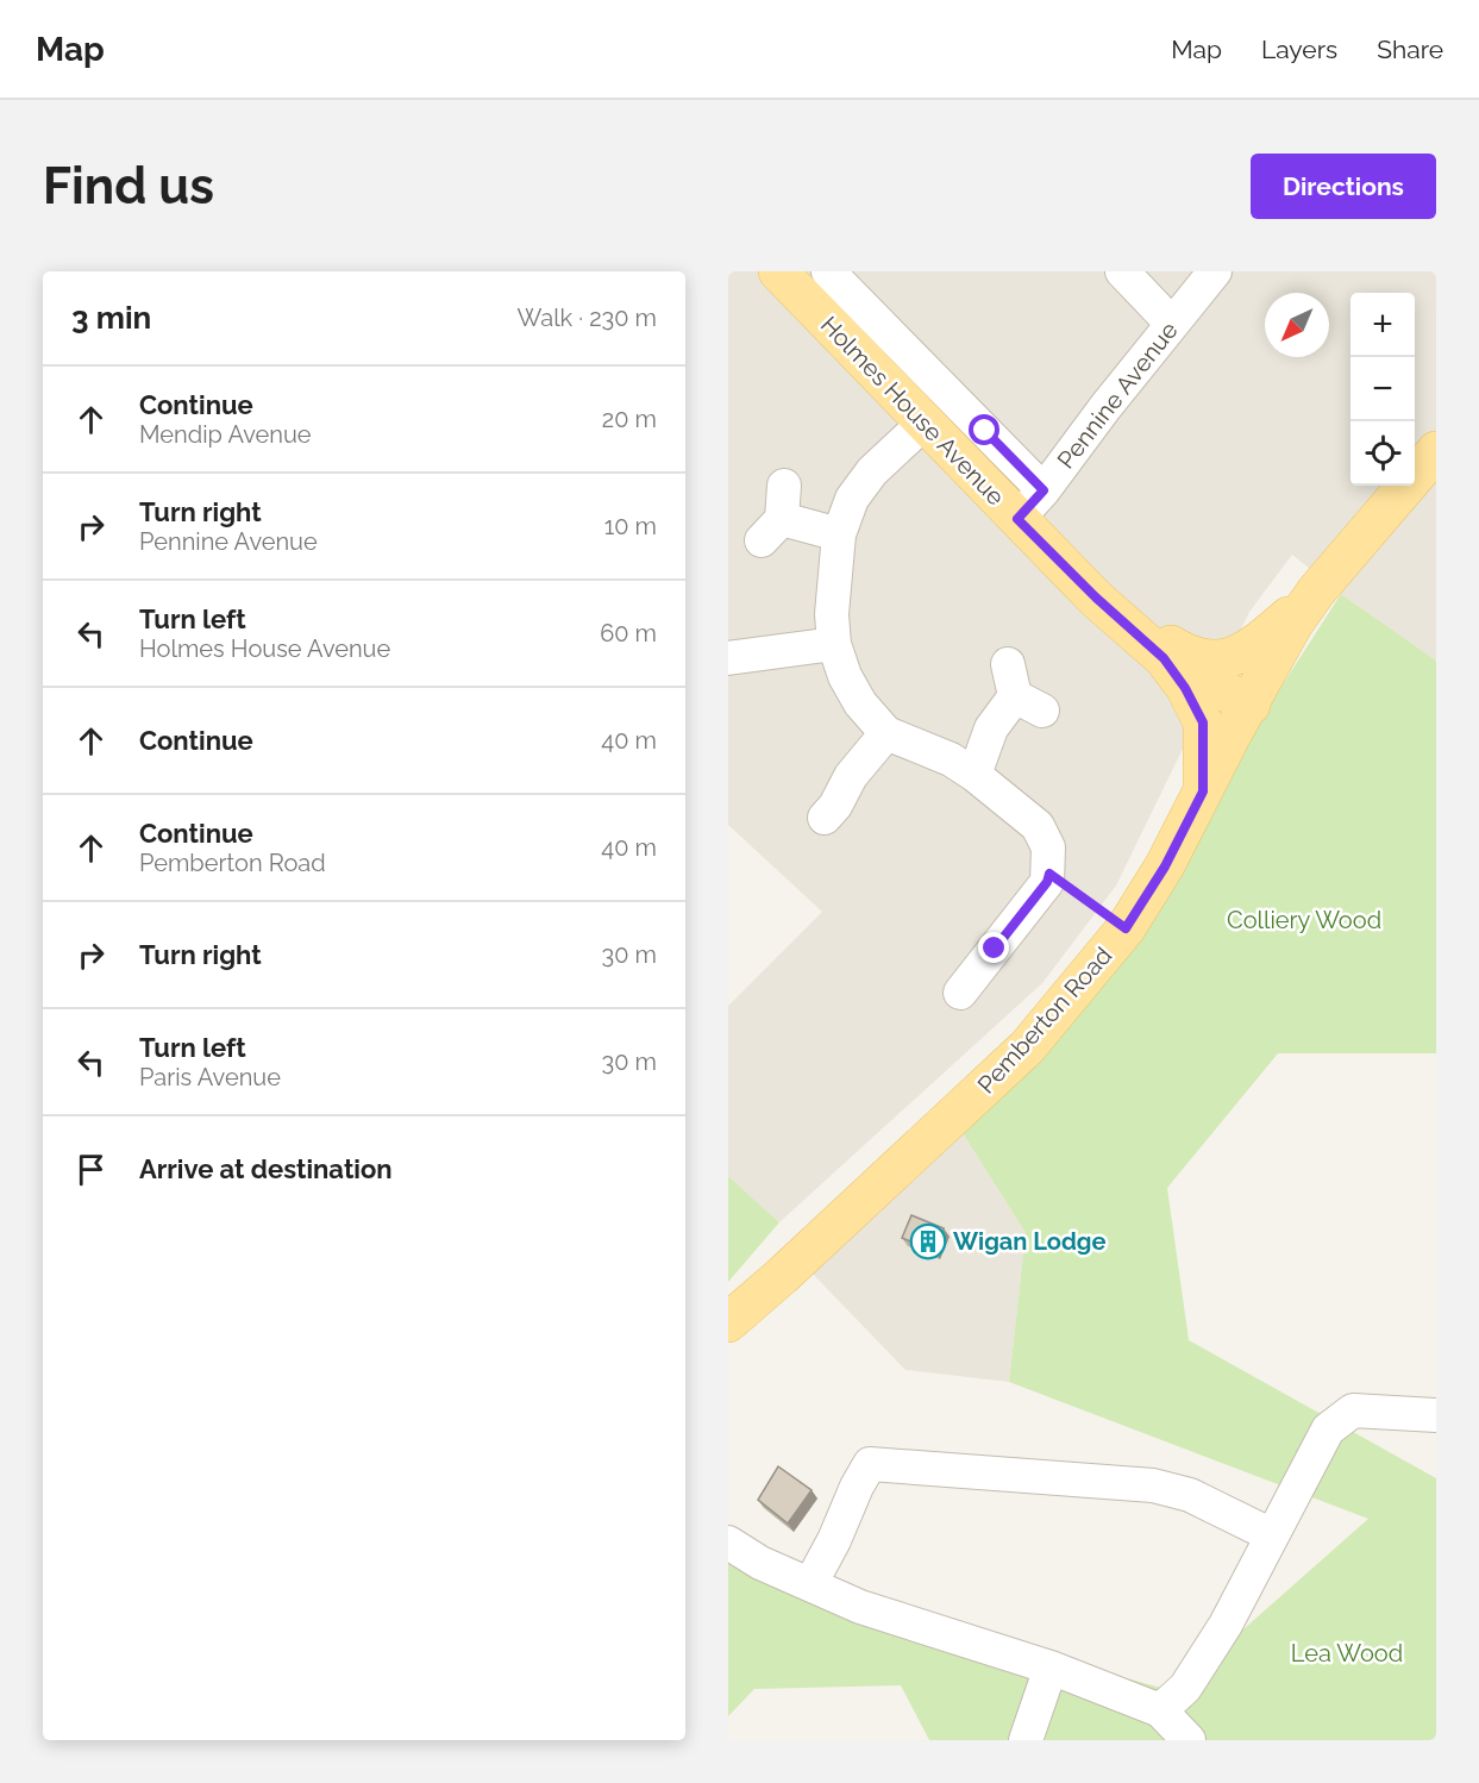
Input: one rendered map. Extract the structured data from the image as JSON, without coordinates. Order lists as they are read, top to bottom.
{
  "streets": {
    "main road": ["Holmes House Avenue", "Pemberton Road"],
    "street": ["Pennine Avenue"]
  },
  "crossings": [
    ["Pennine Avenue", "Holmes House Avenue"],
    ["Holmes House Avenue", "Pemberton Road"]
  ],
  "parks": ["Colliery Wood", "Lea Wood"],
  "places": {
    "building": ["Wigan Lodge"]
  },
  "north": "bottom left",
  "page": {
    "header": "Map",
    "nav": ["Map", "Layers", "Share"],
    "buttons": "Directions",
    "title": "Find us",
    "heading": ["3 min", "Walk · 230 m"],
    "map_buttons": ["+", "−"],
    "list": [
      ["Continue", "Mendip Avenue", "20 m"],
      ["Turn right", "Pennine Avenue", "10 m"],
      ["Turn left", "Holmes House Avenue", "60 m"],
      ["Continue", "40 m"],
      ["Continue", "Pemberton Road", "40 m"],
      ["Turn right", "30 m"],
      ["Turn left", "Paris Avenue", "30 m"],
      "Arrive at destination"
    ]
  }
}
